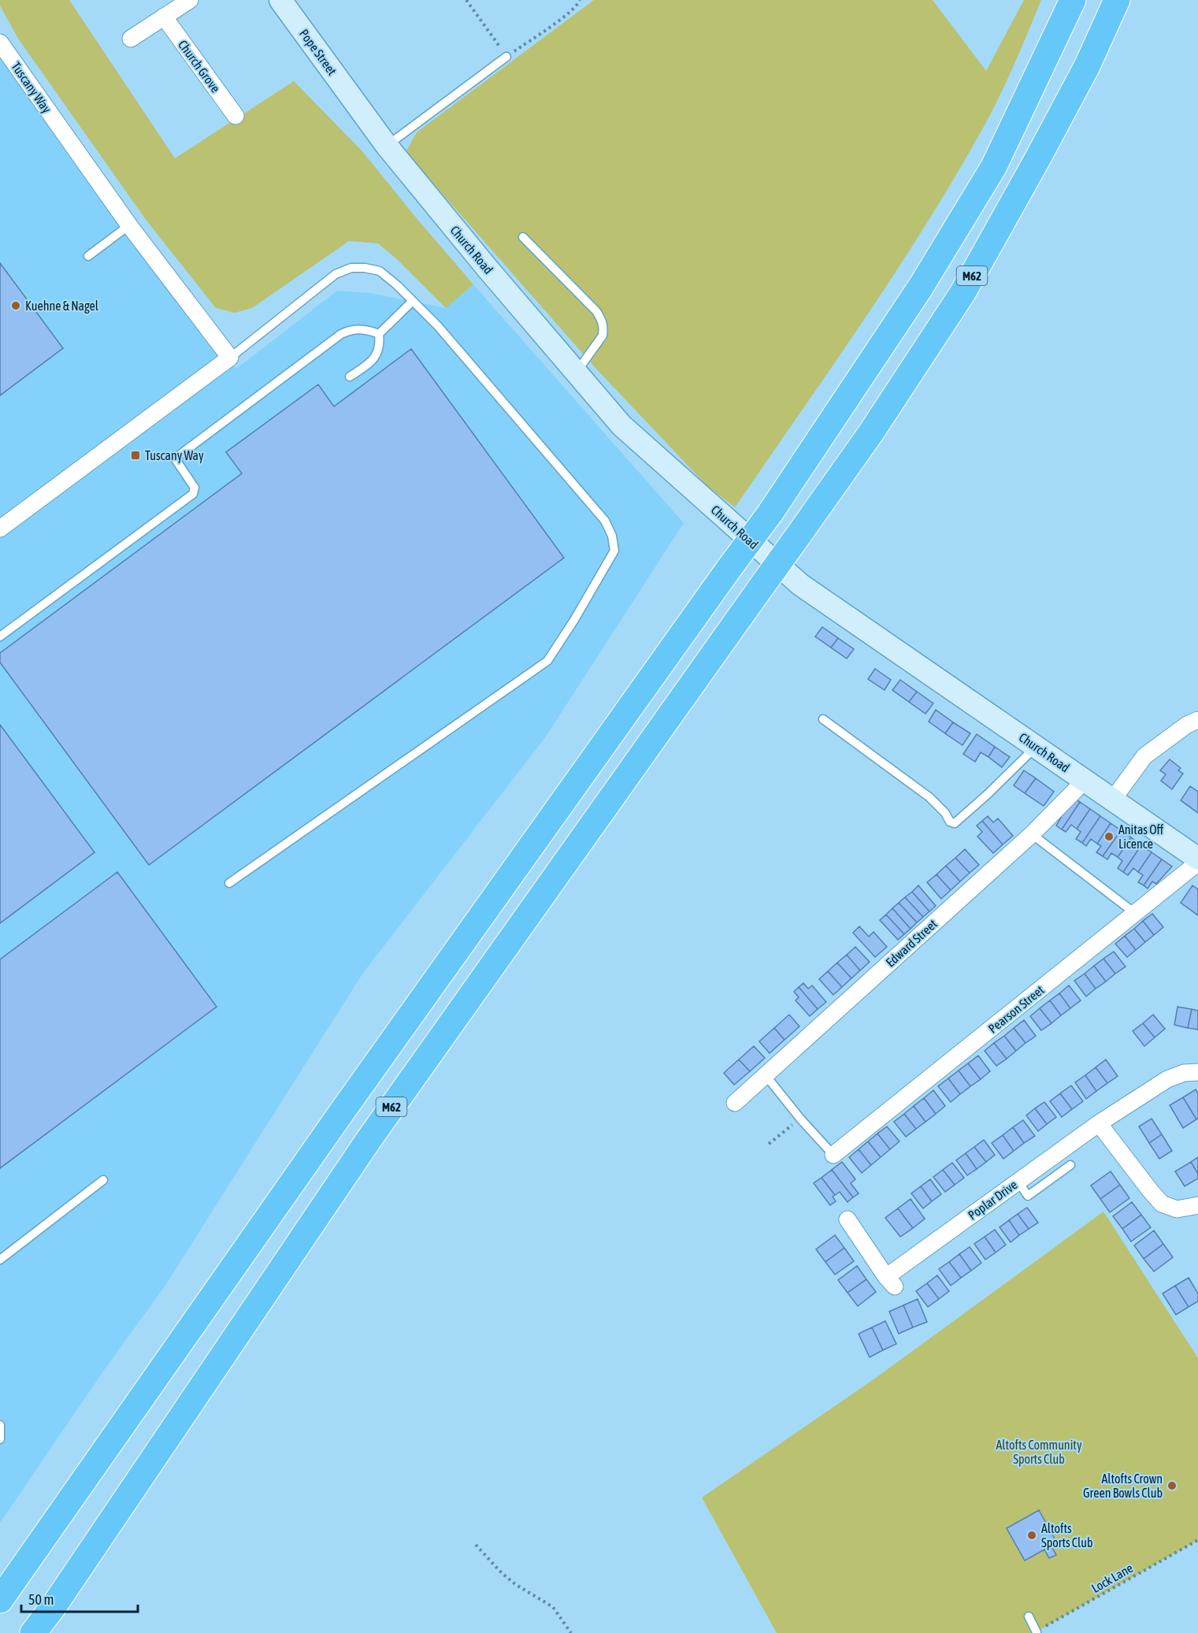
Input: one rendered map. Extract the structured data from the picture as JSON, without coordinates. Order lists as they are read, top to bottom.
{
  "streets": {
    "highway": ["M62"],
    "street": [
      "Pope Street",
      "Church Grove",
      "Tuscany Way",
      "Church Road",
      "Edward Street",
      "Pearson Street",
      "Poplar Drive"
    ],
    "path": ["Lock Lane"]
  },
  "crossings": [
    ["Pope Street", "Church Road"],
    ["Church Road", "Edward Street"]
  ],
  "parks": ["Altofts Community Sports Club"],
  "places": {
    "other": [
      "Kuehne & Nagel",
      "Anitas Off Licence",
      "Altofts Crown Green Bowls Club",
      "Altofts Sports Club"
    ],
    "transit": ["Tuscany Way"]
  },
  "scale_bar": "50 m"
}
